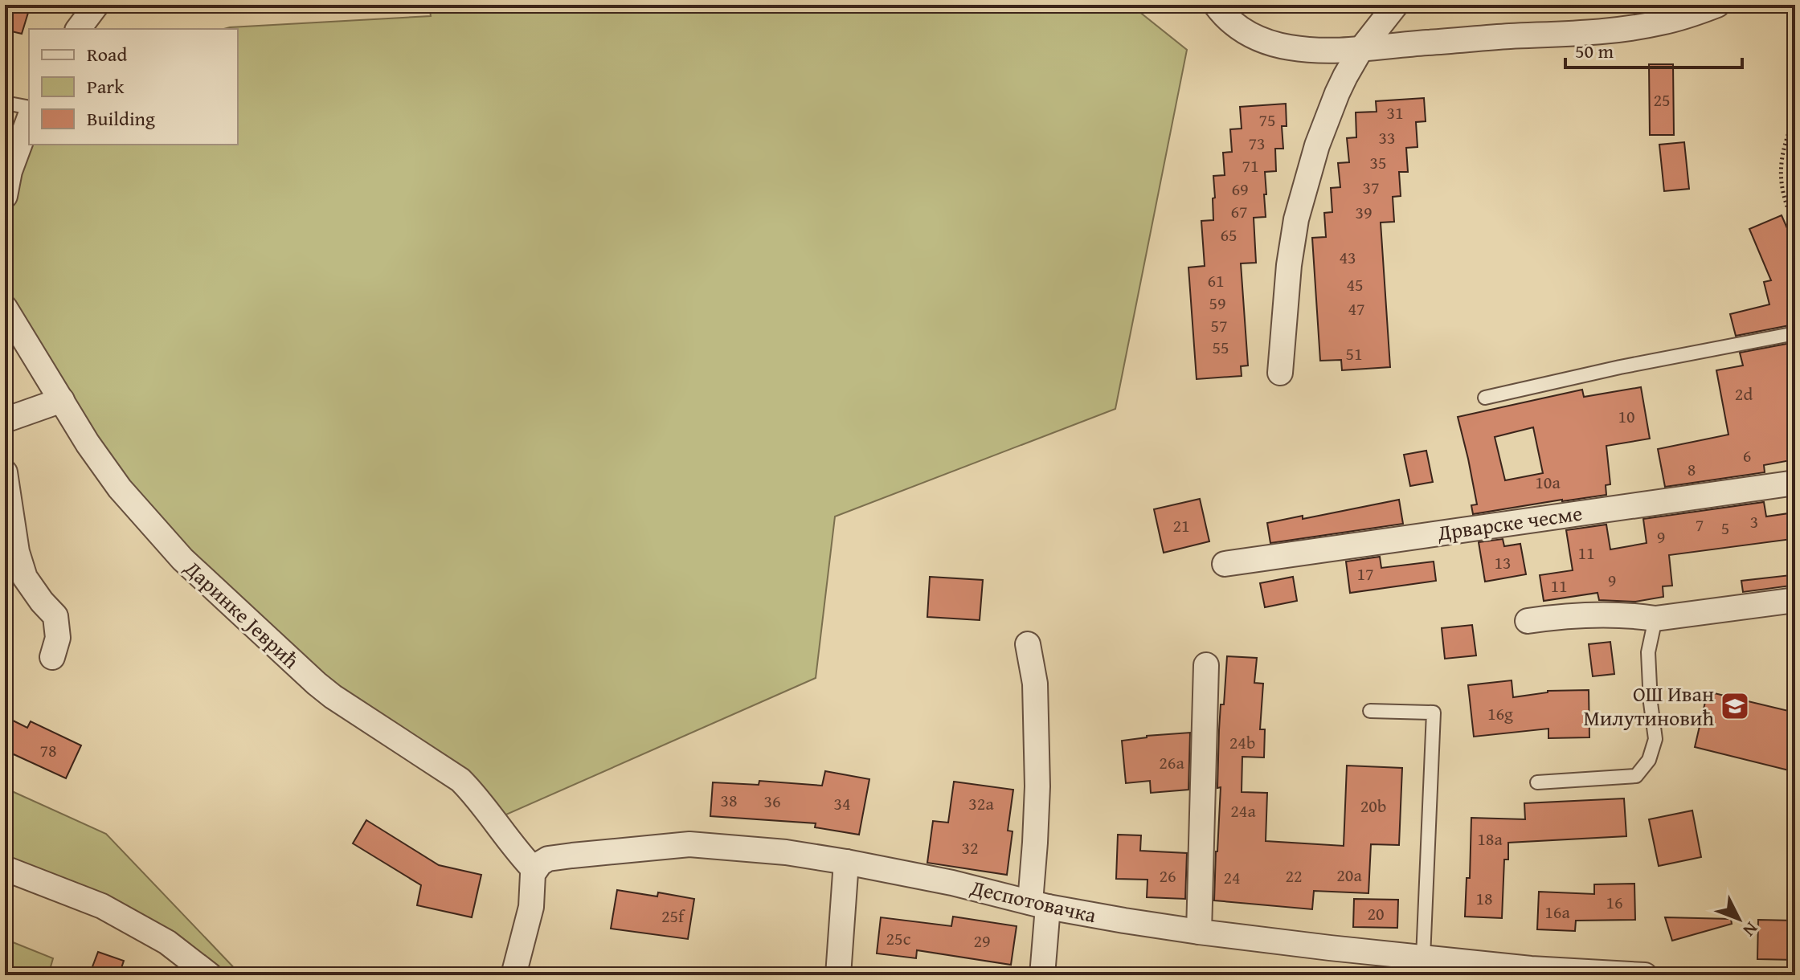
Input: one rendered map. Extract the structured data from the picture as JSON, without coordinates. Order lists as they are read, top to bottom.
{
  "streets": {
    "street": ["Дрварске чесме", "Даринке Јеврић", "Деспотовачка"]
  },
  "crossings": [
    ["Даринке Јеврић", "Деспотовачка"]
  ],
  "places": {
    "school or university": ["ОШ Иван Милутиновић"]
  },
  "house_numbers": [
    "25",
    "31",
    "75",
    "33",
    "73",
    "35",
    "71",
    "37",
    "69",
    "67",
    "39",
    "65",
    "43",
    "61",
    "45",
    "59",
    "47",
    "57",
    "55",
    "51",
    "2d",
    "10",
    "6",
    "8",
    "10a",
    "3",
    "7",
    "21",
    "5",
    "9",
    "11",
    "13",
    "17",
    "9",
    "11",
    "16g",
    "24b",
    "78",
    "26a",
    "38",
    "36",
    "34",
    "32a",
    "20b",
    "24a",
    "18a",
    "32",
    "20a",
    "26",
    "22",
    "24",
    "18",
    "16",
    "16a",
    "20",
    "25f",
    "25c",
    "29"
  ],
  "legend": ["Road", "Park", "Building"],
  "scale_bar": "50 m",
  "north": "bottom right"
}
